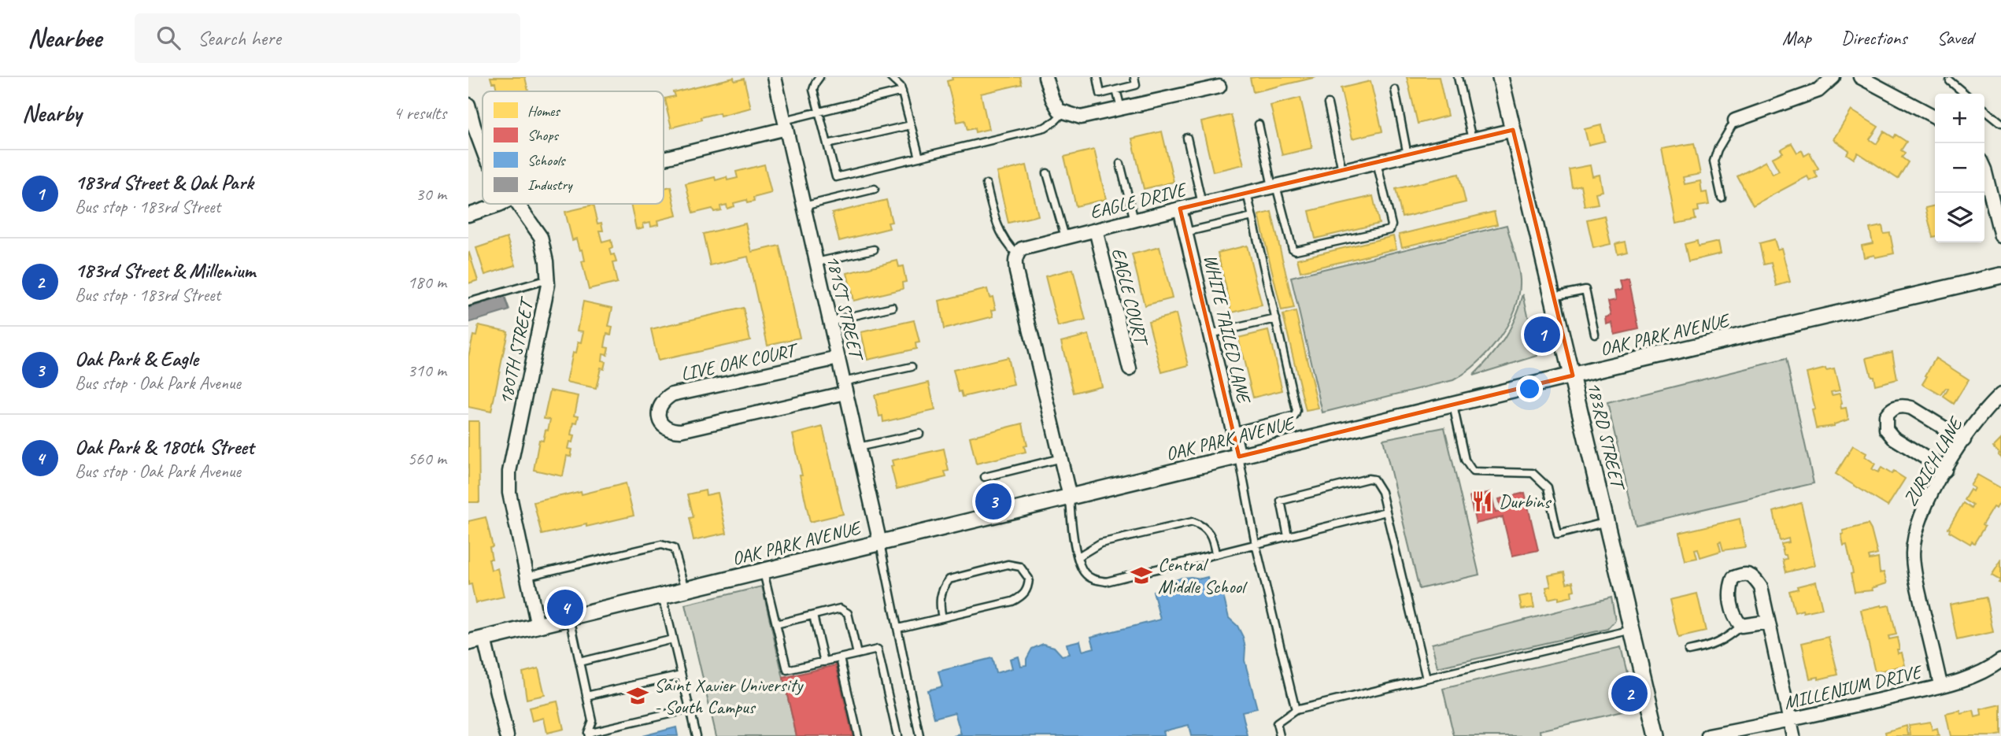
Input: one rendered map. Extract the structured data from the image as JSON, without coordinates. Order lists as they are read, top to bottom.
{
  "streets": {
    "street": [
      "EAGLE DRIVE",
      "EAGLE COURT",
      "181ST STREET",
      "WHITE TAILED LANE",
      "OAK PARK AVENUE",
      "180TH STREET",
      "LIVE OAK COURT",
      "183RD STREET",
      "ZURICH LANE",
      "MILLENIUM DRIVE"
    ]
  },
  "crossings": [
    ["EAGLE DRIVE", "EAGLE COURT"],
    ["EAGLE DRIVE", "WHITE TAILED LANE"],
    ["EAGLE DRIVE", "183RD STREET"],
    ["181ST STREET", "OAK PARK AVENUE"],
    ["181ST STREET", "LIVE OAK COURT"],
    ["WHITE TAILED LANE", "OAK PARK AVENUE"],
    ["OAK PARK AVENUE", "180TH STREET"],
    ["OAK PARK AVENUE", "183RD STREET"],
    ["ZURICH LANE", "MILLENIUM DRIVE"]
  ],
  "places": {
    "restaurant": ["Durbins"],
    "school or university": ["Central Middle School", "Saint Xavier University - South Campus"]
  },
  "legend": [
    "Homes",
    "Shops",
    "Schools",
    "Industry"
  ],
  "page": {
    "header": "Nearbee",
    "search": "Search here",
    "nav": ["Map", "Directions", "Saved"],
    "heading": ["Nearby", "4 results"],
    "map_buttons": ["+", "−"],
    "list": [
      {
        "mark": "1",
        "name": "183rd Street & Oak Park",
        "note": "Bus stop · 183rd Street",
        "value": "30 m"
      },
      {
        "mark": "2",
        "name": "183rd Street & Millenium",
        "note": "Bus stop · 183rd Street",
        "value": "180 m"
      },
      {
        "mark": "3",
        "name": "Oak Park & Eagle",
        "note": "Bus stop · Oak Park Avenue",
        "value": "310 m"
      },
      {
        "mark": "4",
        "name": "Oak Park & 180th Street",
        "note": "Bus stop · Oak Park Avenue",
        "value": "560 m"
      }
    ],
    "pins": [
      "1",
      "3",
      "4",
      "2"
    ]
  }
}
